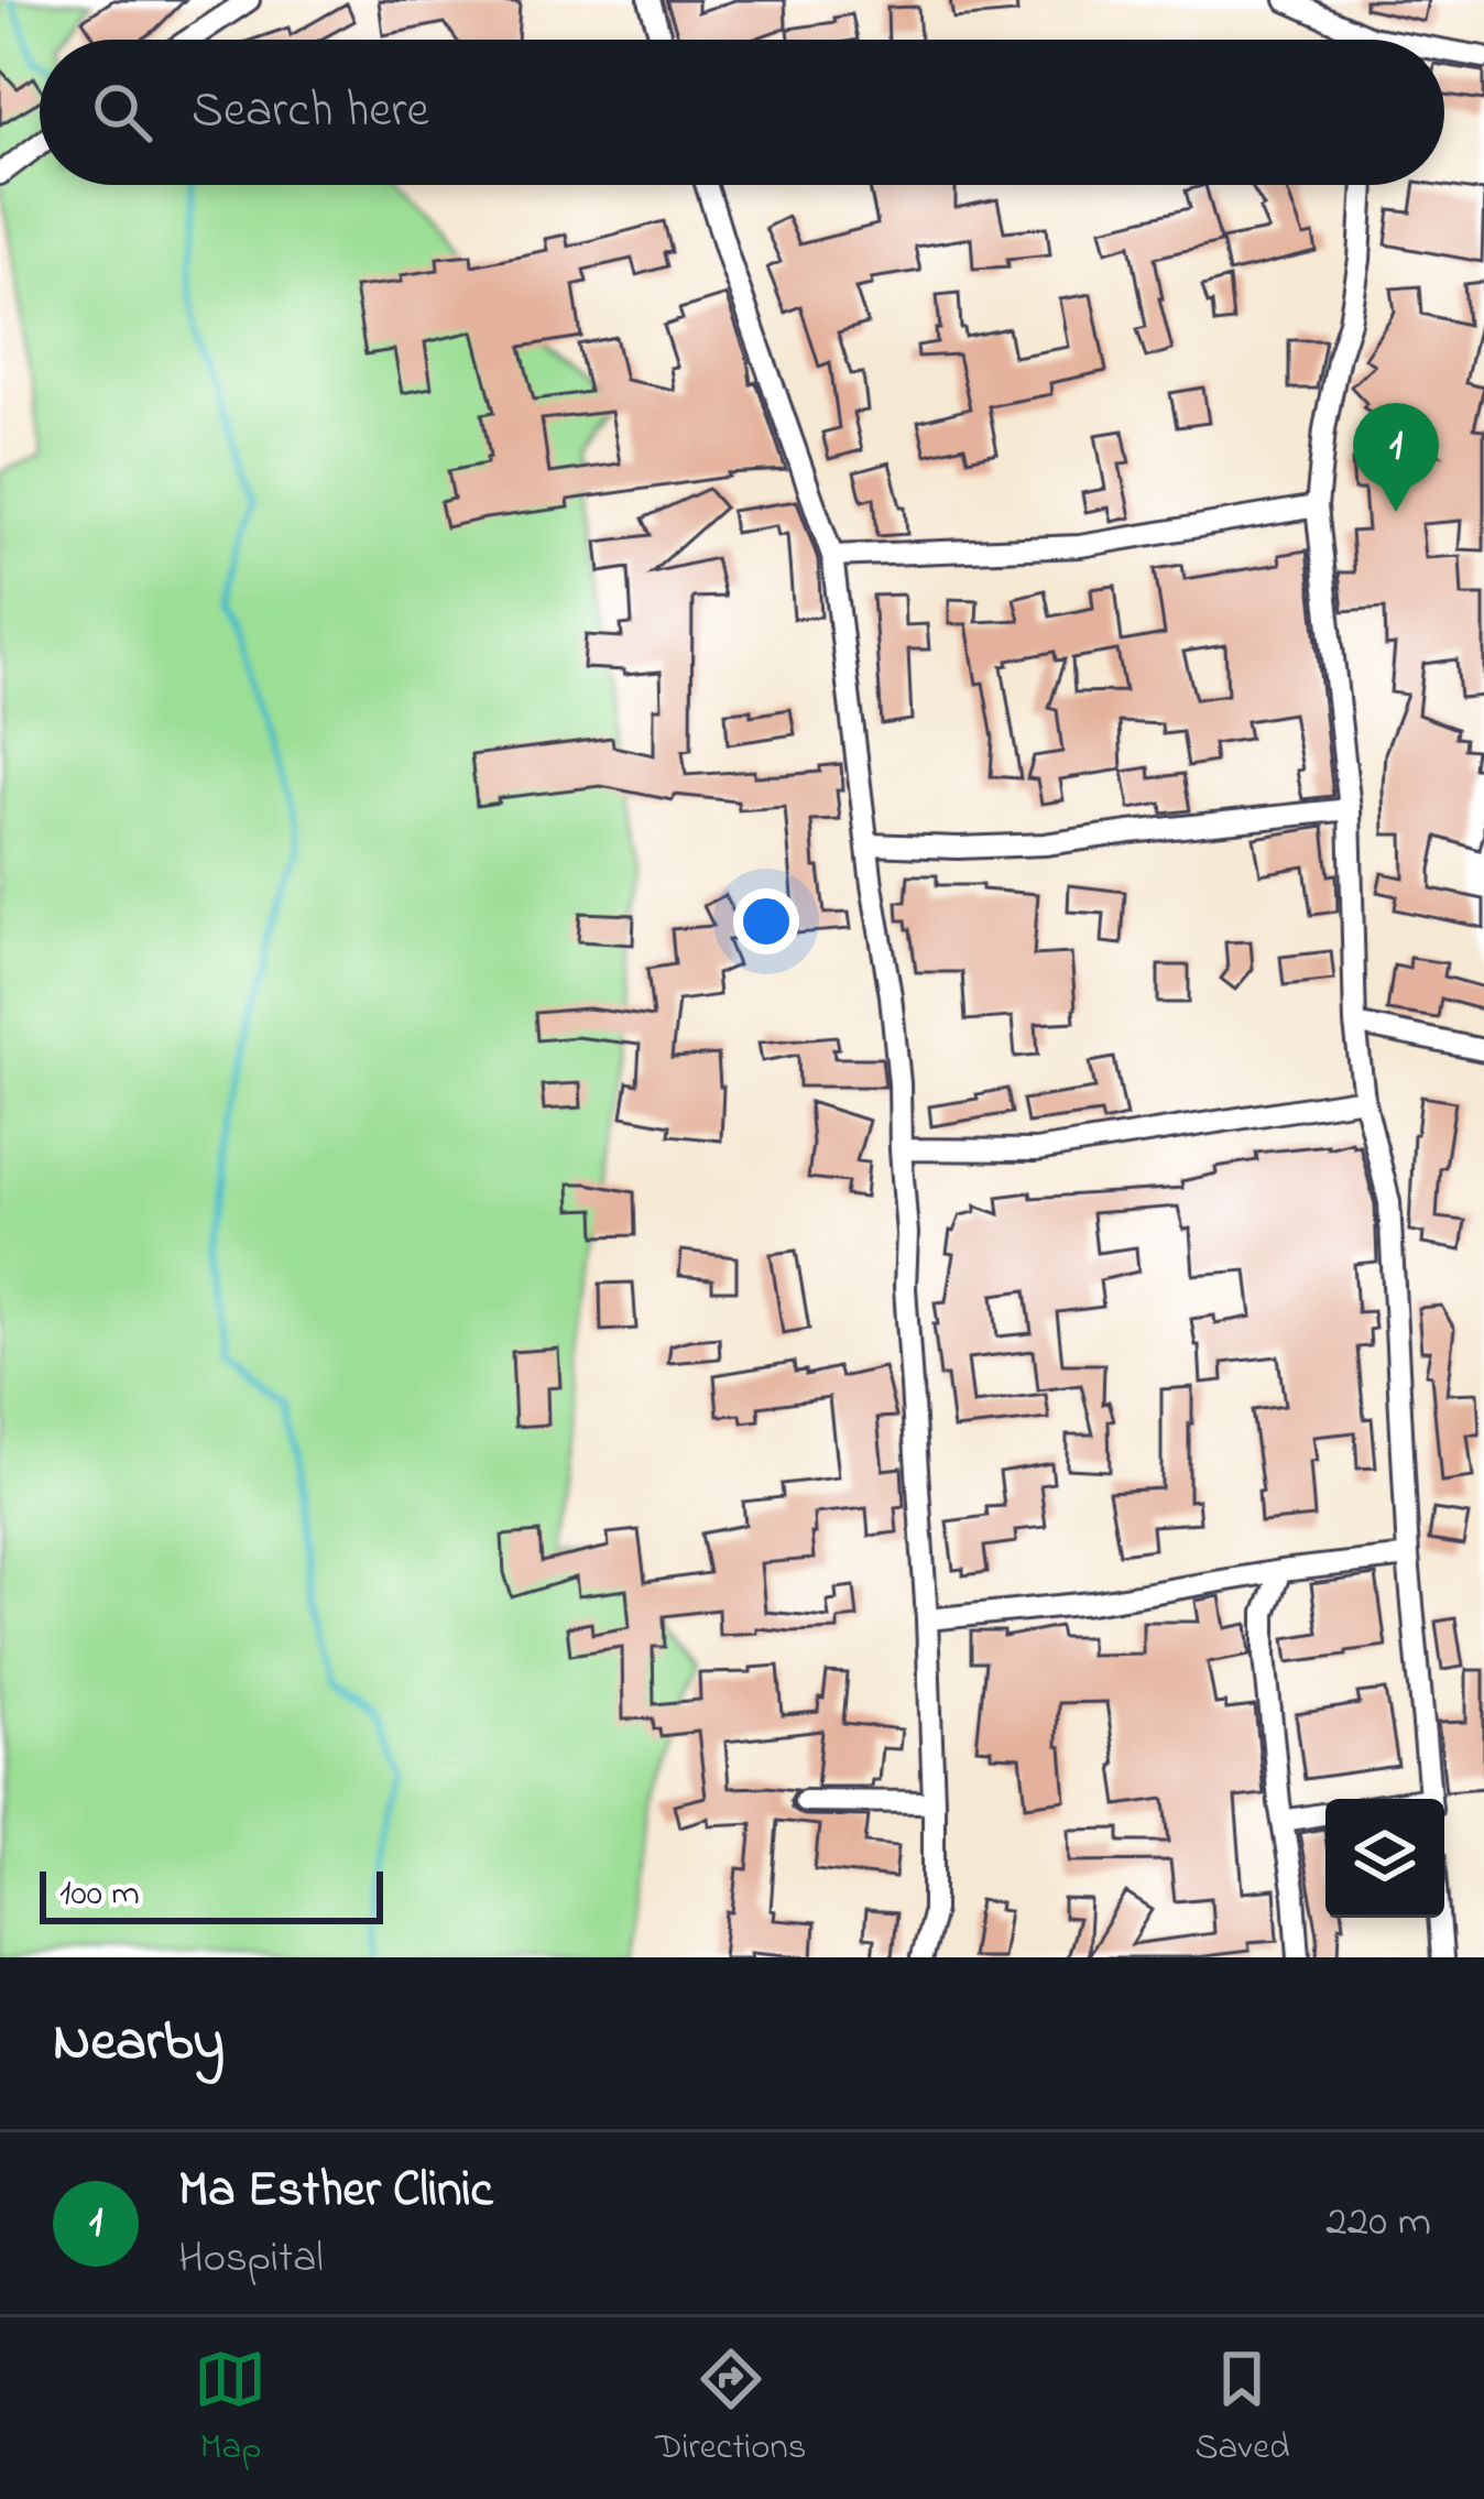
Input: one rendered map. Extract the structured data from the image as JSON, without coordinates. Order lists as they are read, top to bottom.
{
  "scale_bar": "100 m",
  "page": {
    "search": "Search here",
    "pins": "1",
    "scale": "100 m",
    "heading": "Nearby",
    "list": [
      {
        "mark": "1",
        "name": "Ma Esther Clinic",
        "note": "Hospital",
        "value": "220 m"
      }
    ],
    "nav": ["Map", "Directions", "Saved"]
  }
}
